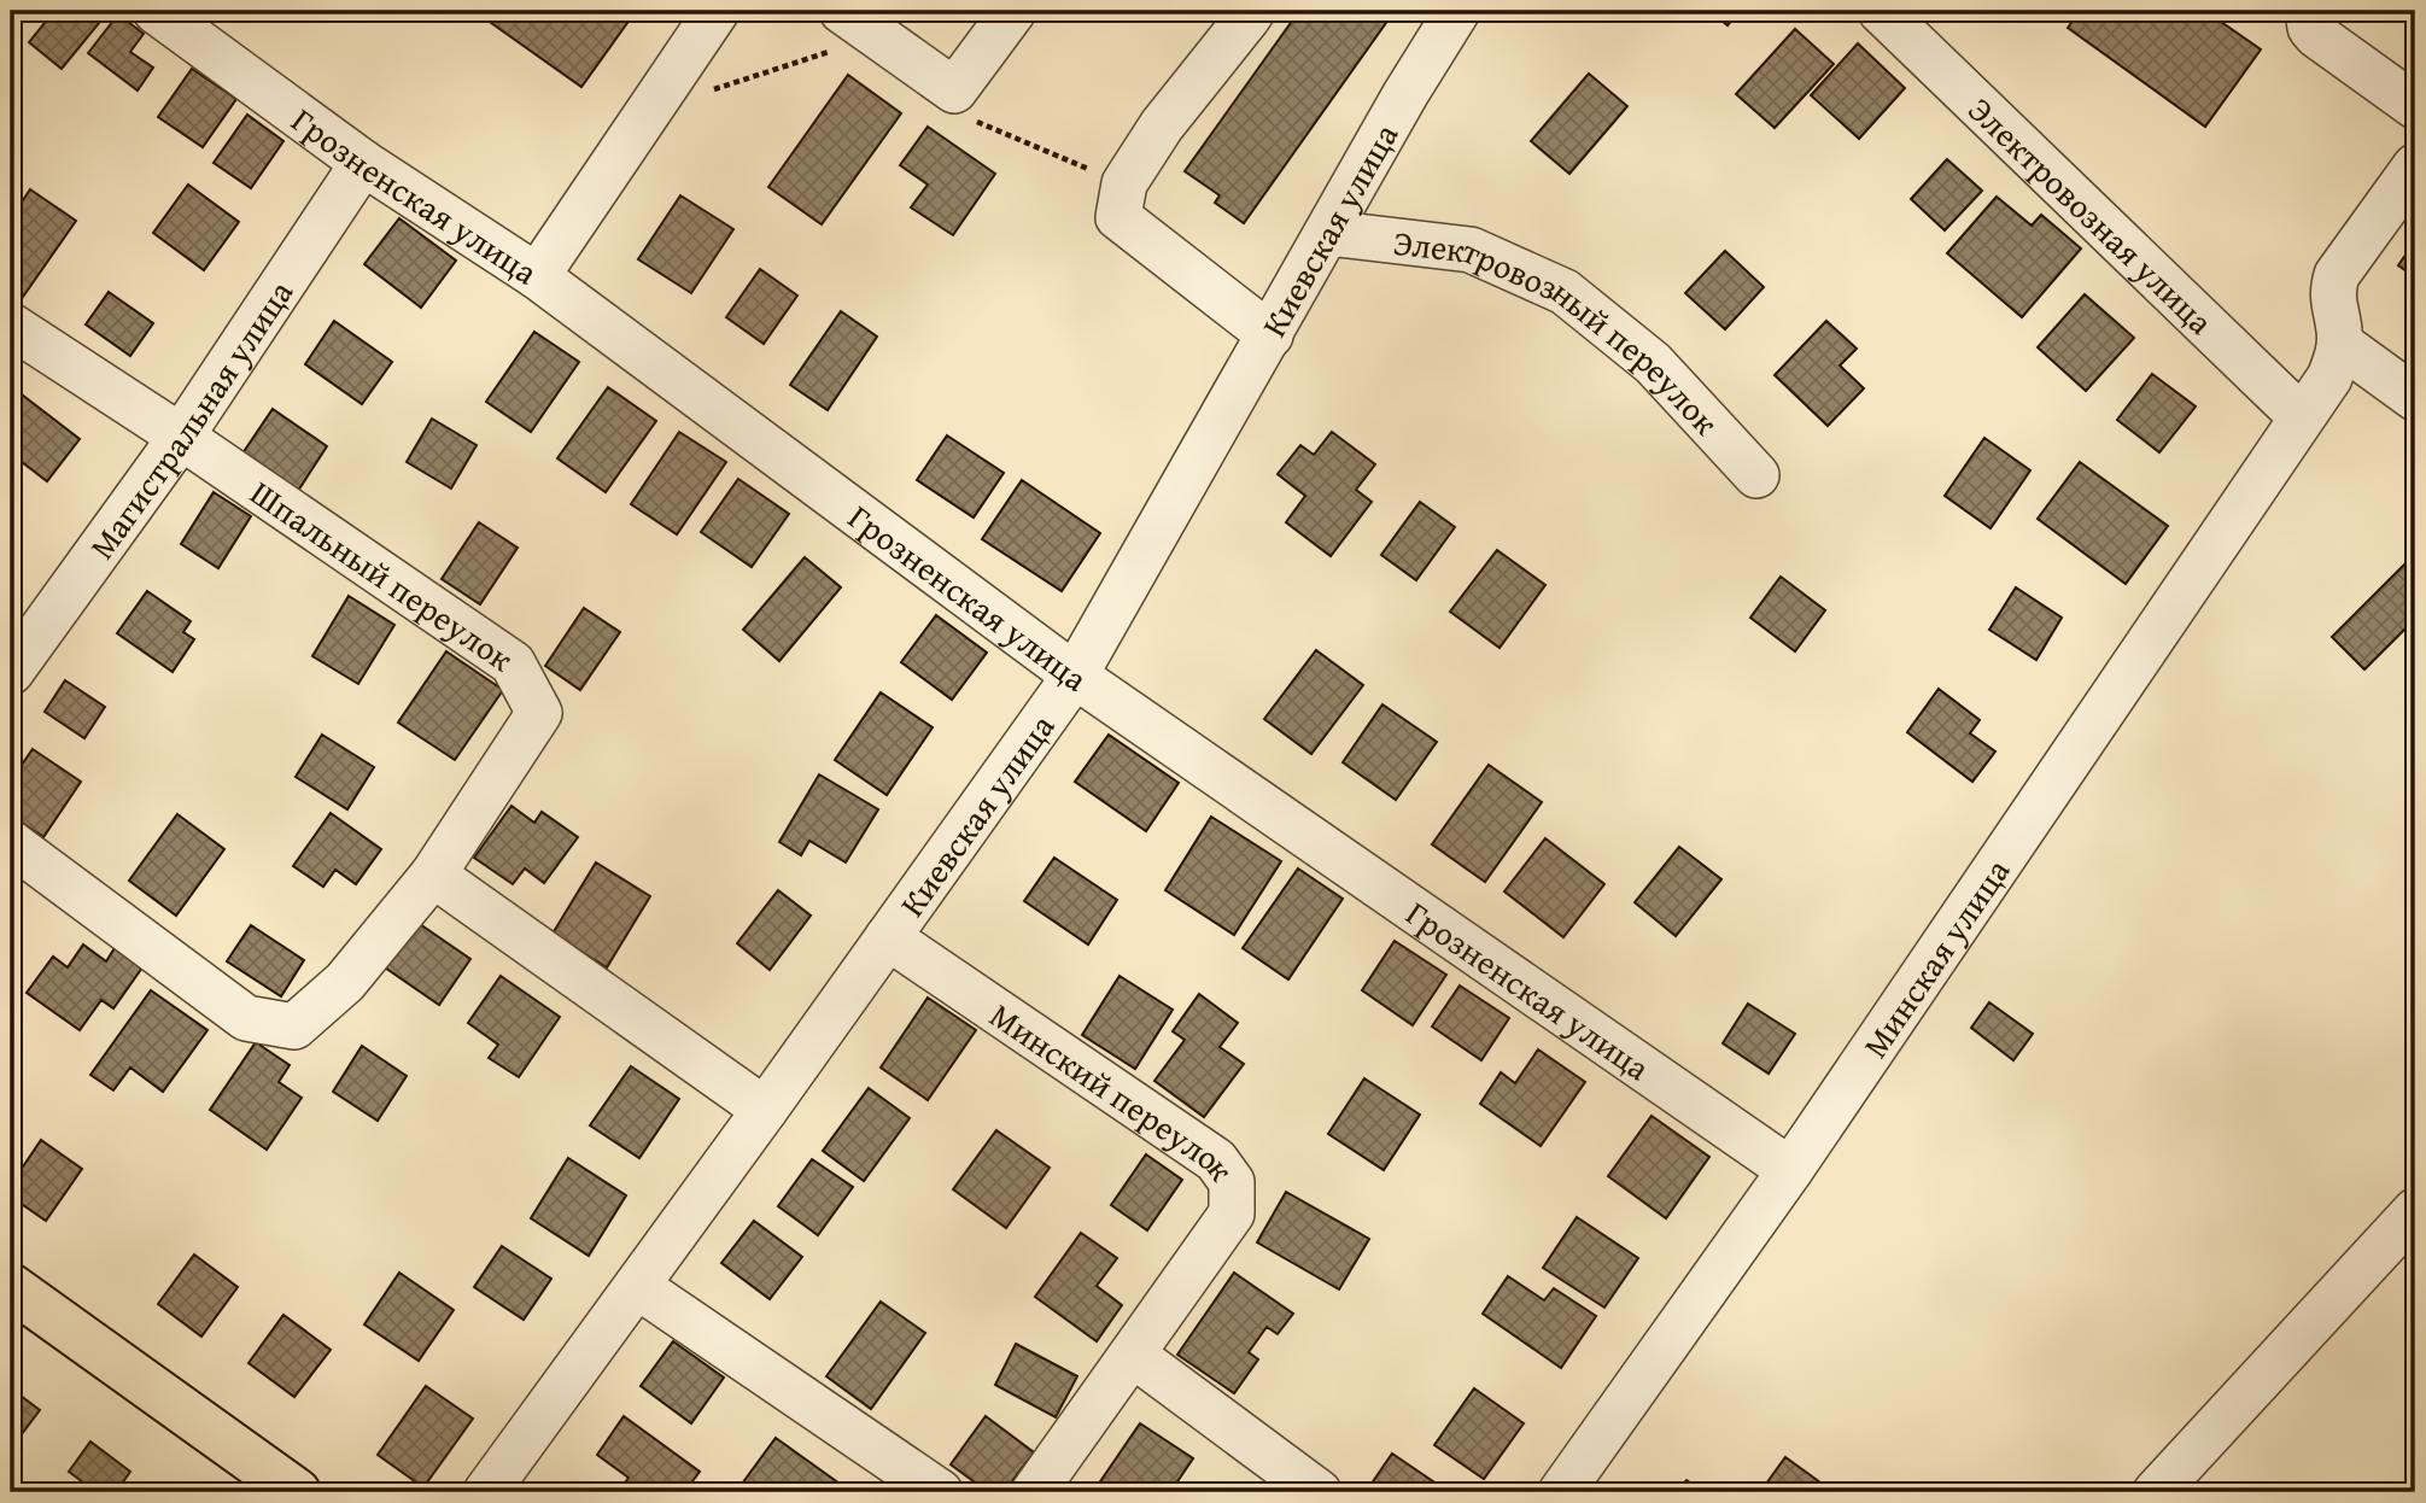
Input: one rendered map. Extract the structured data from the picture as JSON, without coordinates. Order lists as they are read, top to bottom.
{
  "streets": {
    "street": [
      "Грозненская улица",
      "Электровозная улица",
      "Киевская улица",
      "Электровозный переулок",
      "Магистральная улица",
      "Шпальный переулок",
      "Минская улица",
      "Минский переулок"
    ]
  },
  "crossings": [
    ["Грозненская улица", "Киевская улица"],
    ["Грозненская улица", "Магистральная улица"],
    ["Грозненская улица", "Минская улица"],
    ["Электровозная улица", "Минская улица"],
    ["Киевская улица", "Электровозный переулок"],
    ["Киевская улица", "Минский переулок"],
    ["Магистральная улица", "Шпальный переулок"]
  ]
}
